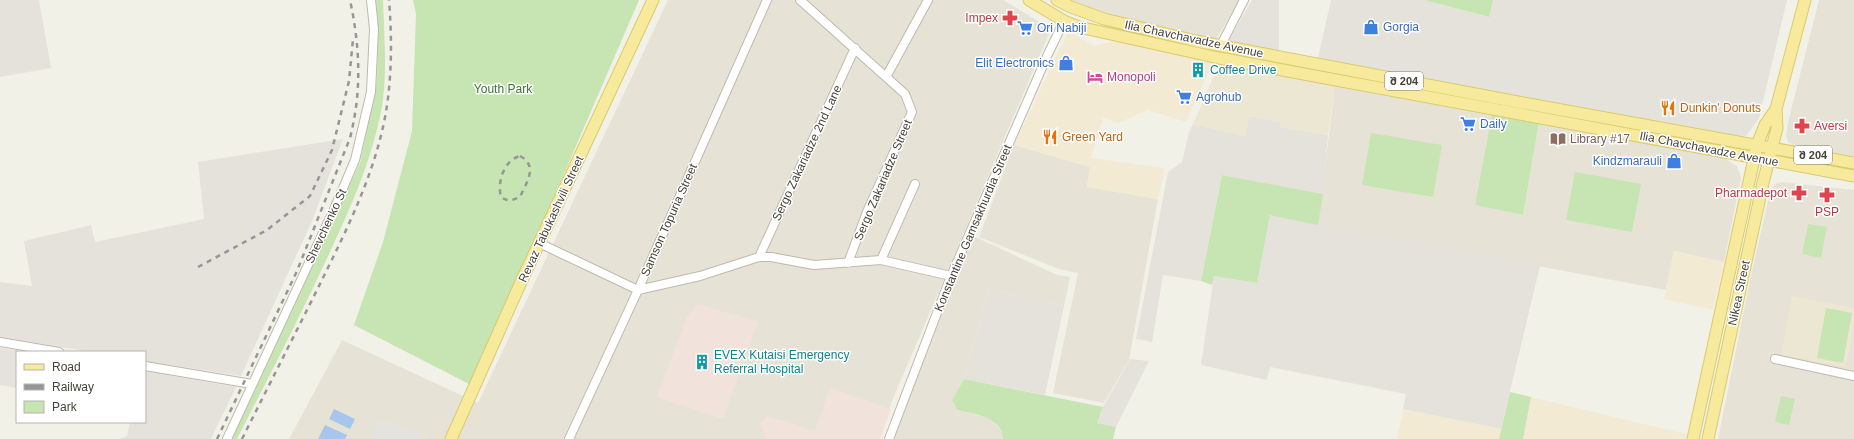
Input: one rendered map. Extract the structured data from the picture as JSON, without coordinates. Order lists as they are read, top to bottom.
{
  "streets": {
    "main road": [
      "Ilia Chavchavadze Avenue",
      "შ 204",
      "Revaz Tabukashvili Street",
      "Nikea Street"
    ],
    "street": [
      "Sergo Zakariadze 2nd Lane",
      "Sergo Zakariadze Street",
      "Samson Topuria Street",
      "Shevchenko St",
      "Konstantine Gamsakhurdia Street"
    ]
  },
  "crossings": [
    ["Ilia Chavchavadze Avenue", "Konstantine Gamsakhurdia Street"],
    ["Ilia Chavchavadze Avenue", "Nikea Street"],
    ["Sergo Zakariadze 2nd Lane", "Sergo Zakariadze Street"]
  ],
  "parks": ["Youth Park"],
  "places": {
    "pharmacy": [
      "Impex",
      "Aversi",
      "Pharmadepot",
      "PSP"
    ],
    "shop": ["Gorgia", "Elit Electronics", "Kindzmarauli"],
    "supermarket": ["Ori Nabiji", "Agrohub", "Daily"],
    "building": ["Coffee Drive", "EVEX Kutaisi Emergency Referral Hospital"],
    "hotel": ["Monopoli"],
    "restaurant": ["Dunkin' Donuts", "Green Yard"],
    "library": ["Library #17"]
  },
  "legend": ["Road", "Railway", "Park"]
}
